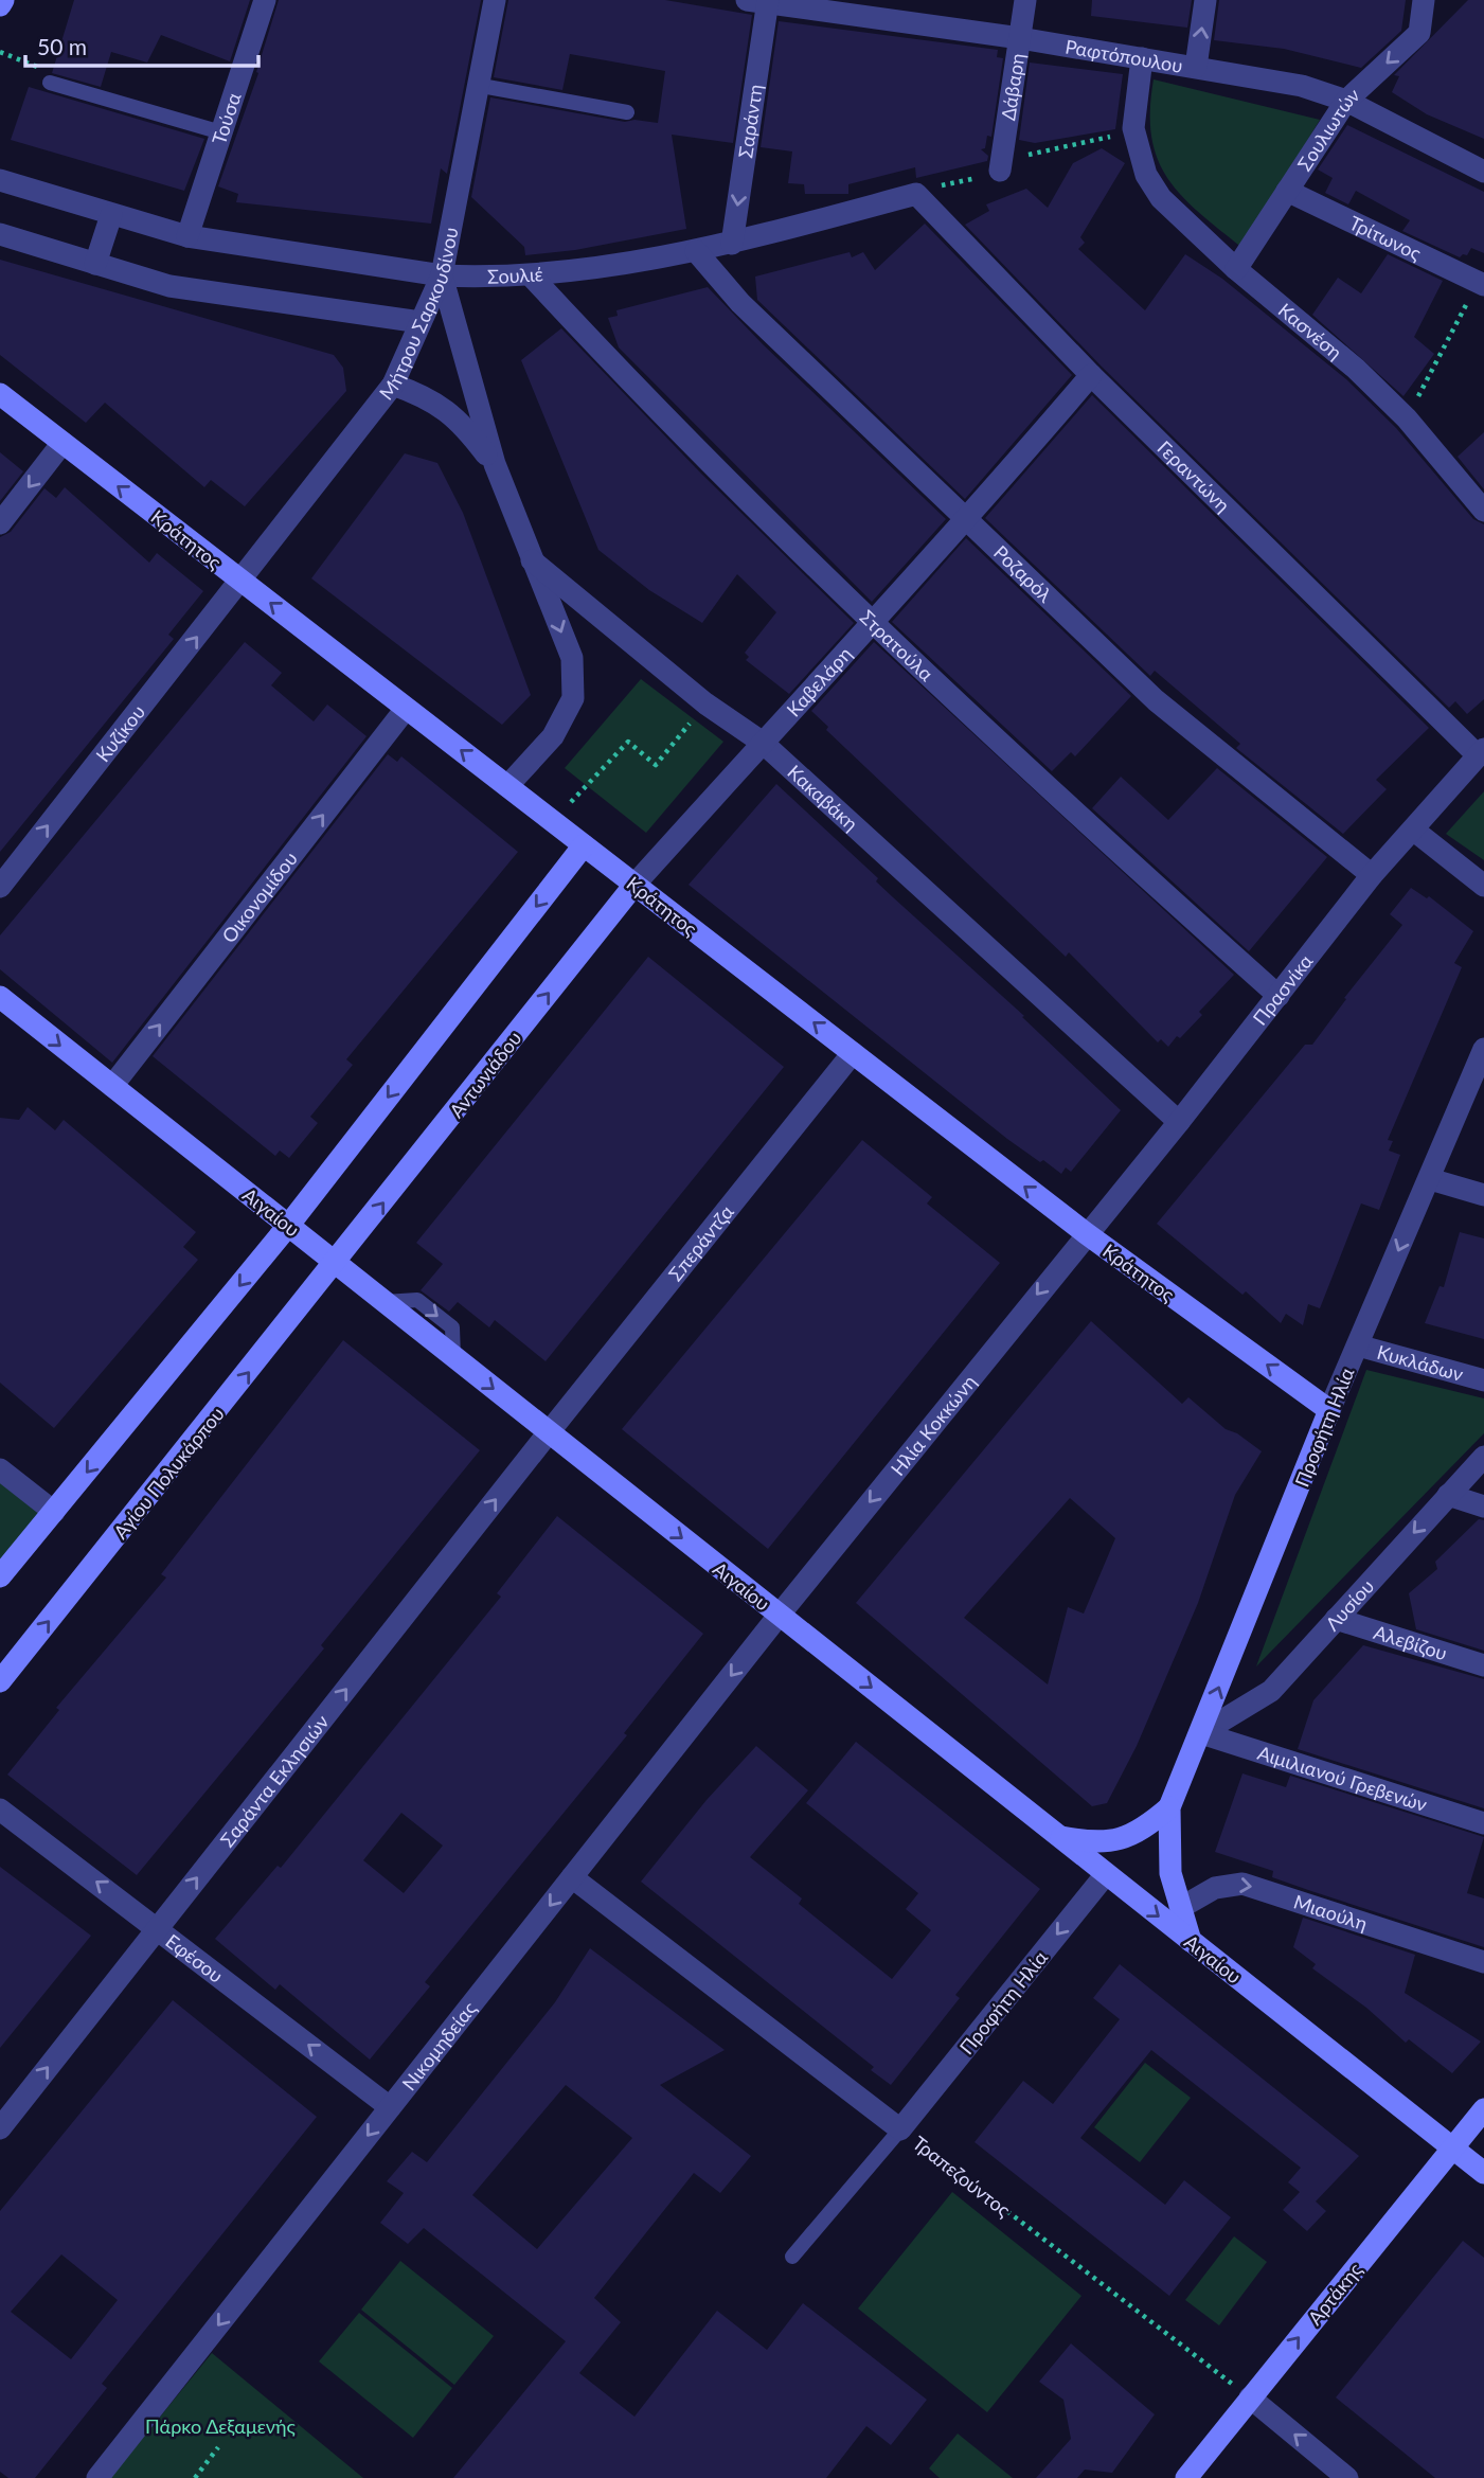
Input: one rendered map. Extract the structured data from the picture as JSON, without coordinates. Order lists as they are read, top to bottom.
{
  "streets": {
    "street": [
      "Ραφτόπουλου",
      "Δάβαρη",
      "Τούσα",
      "Σαράντη",
      "Σουλιωτών",
      "Τρίτωνος",
      "Σουλιέ",
      "Μήτρου Σαρκουδίνου",
      "Κασνέση",
      "Γεραντώνη",
      "Κράτητος",
      "Ροζαρόλ",
      "Στρατούλα",
      "Καβελάρη",
      "Κυζίκου",
      "Κακαβάκη",
      "Οικονομίδου",
      "Πρασνίκα",
      "Αντωνιάδου",
      "Αιγαίου",
      "Σπεράντζα",
      "Κυκλάδων",
      "Ηλία Κοκκώνη",
      "Προφήτη Ηλία",
      "Αγίου Πολυκάρπου",
      "Λυσίου",
      "Αλεβίζου",
      "Αιμιλιανού Γρεβενών",
      "Σαράντα Εκλησιών",
      "Μιαούλη",
      "Εφέσου",
      "Νικομηδείας",
      "Τραπεζούντος",
      "Αρτάκης"
    ]
  },
  "crossings": [
    ["Ραφτόπουλου", "Δάβαρη"],
    ["Ραφτόπουλου", "Σαράντη"],
    ["Ραφτόπουλου", "Σουλιωτών"],
    ["Ραφτόπουλου", "Κασνέση"],
    ["Τούσα", "Σουλιέ"],
    ["Σαράντη", "Σουλιέ"],
    ["Σουλιωτών", "Τρίτωνος"],
    ["Σουλιωτών", "Κασνέση"],
    ["Σουλιέ", "Μήτρου Σαρκουδίνου"],
    ["Σουλιέ", "Γεραντώνη"],
    ["Σουλιέ", "Ροζαρόλ"],
    ["Σουλιέ", "Στρατούλα"],
    ["Σουλιέ", "Κακαβάκη"],
    ["Μήτρου Σαρκουδίνου", "Κράτητος"],
    ["Μήτρου Σαρκουδίνου", "Κυζίκου"],
    ["Μήτρου Σαρκουδίνου", "Κακαβάκη"],
    ["Γεραντώνη", "Καβελάρη"],
    ["Γεραντώνη", "Πρασνίκα"],
    ["Κράτητος", "Καβελάρη"],
    ["Κράτητος", "Κυζίκου"],
    ["Κράτητος", "Οικονομίδου"],
    ["Κράτητος", "Πρασνίκα"],
    ["Κράτητος", "Αντωνιάδου"],
    ["Κράτητος", "Σπεράντζα"],
    ["Κράτητος", "Ηλία Κοκκώνη"],
    ["Κράτητος", "Προφήτη Ηλία"],
    ["Ροζαρόλ", "Καβελάρη"],
    ["Ροζαρόλ", "Πρασνίκα"],
    ["Στρατούλα", "Καβελάρη"],
    ["Στρατούλα", "Πρασνίκα"],
    ["Καβελάρη", "Κακαβάκη"],
    ["Καβελάρη", "Αντωνιάδου"],
    ["Κακαβάκη", "Πρασνίκα"],
    ["Οικονομίδου", "Αιγαίου"],
    ["Πρασνίκα", "Ηλία Κοκκώνη"],
    ["Αντωνιάδου", "Αιγαίου"],
    ["Αντωνιάδου", "Αγίου Πολυκάρπου"],
    ["Αιγαίου", "Σπεράντζα"],
    ["Αιγαίου", "Ηλία Κοκκώνη"],
    ["Αιγαίου", "Προφήτη Ηλία"],
    ["Αιγαίου", "Αγίου Πολυκάρπου"],
    ["Αιγαίου", "Σαράντα Εκλησιών"],
    ["Αιγαίου", "Νικομηδείας"],
    ["Αιγαίου", "Αρτάκης"],
    ["Σπεράντζα", "Σαράντα Εκλησιών"],
    ["Κυκλάδων", "Προφήτη Ηλία"],
    ["Ηλία Κοκκώνη", "Νικομηδείας"],
    ["Προφήτη Ηλία", "Λυσίου"],
    ["Προφήτη Ηλία", "Αιμιλιανού Γρεβενών"],
    ["Προφήτη Ηλία", "Μιαούλη"],
    ["Προφήτη Ηλία", "Τραπεζούντος"],
    ["Λυσίου", "Αλεβίζου"],
    ["Λυσίου", "Αιμιλιανού Γρεβενών"],
    ["Σαράντα Εκλησιών", "Εφέσου"],
    ["Εφέσου", "Νικομηδείας"],
    ["Νικομηδείας", "Τραπεζούντος"],
    ["Τραπεζούντος", "Αρτάκης"]
  ],
  "one_way": [
    "Σαράντη",
    "Σουλιωτών",
    "Κράτητος",
    "Κυζίκου",
    "Οικονομίδου",
    "Αιγαίου",
    "Ηλία Κοκκώνη",
    "Λυσίου",
    "Σαράντα Εκλησιών",
    "Μιαούλη",
    "Εφέσου",
    "Νικομηδείας",
    "Αρτάκης"
  ],
  "parks": ["Πάρκο Δεξαμενής"],
  "scale_bar": "50 m"
}
